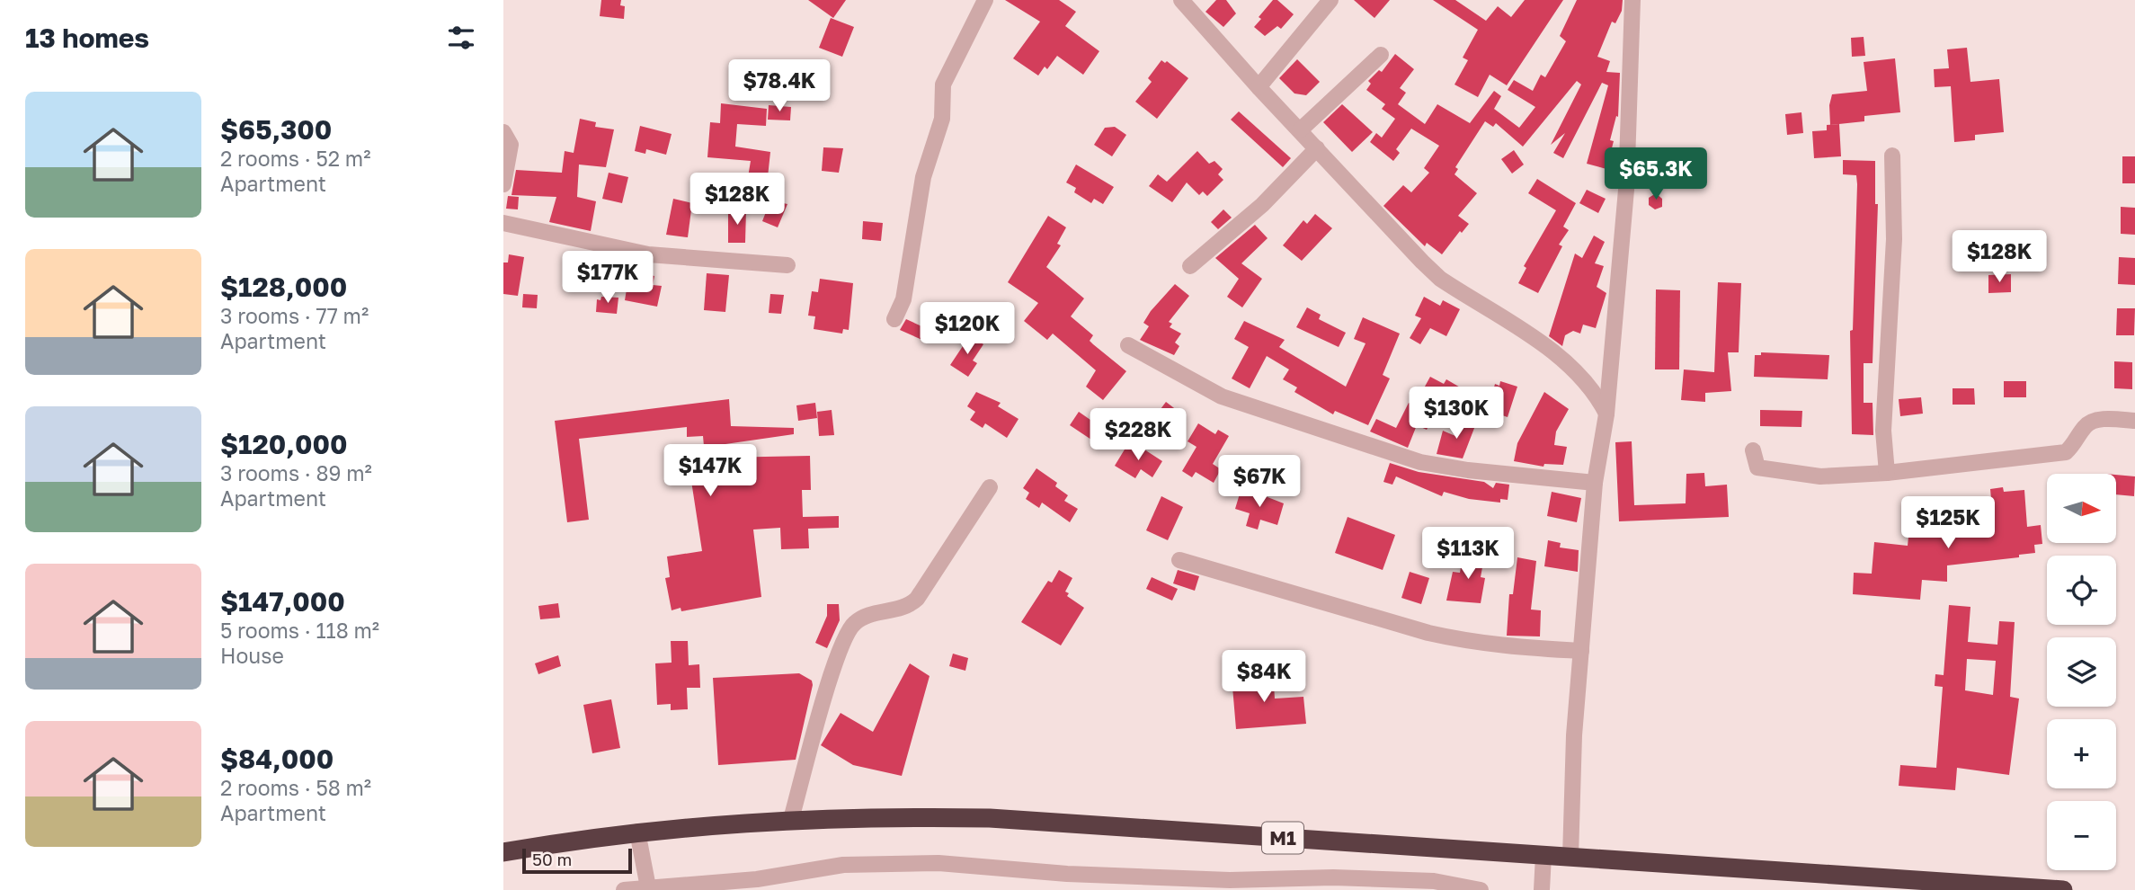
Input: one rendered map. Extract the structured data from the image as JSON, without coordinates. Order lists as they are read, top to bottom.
{
  "streets": {
    "highway": ["M1"]
  },
  "scale_bar": "50 m",
  "north": "right",
  "page": {
    "heading": "13 homes",
    "price": [
      "$78.4K",
      "$65.3K",
      "$128K",
      "$128K",
      "$177K",
      "$120K",
      "$130K",
      "$228K",
      "$147K",
      "$67K",
      "$125K",
      "$113K",
      "$84K"
    ],
    "list": [
      {
        "name": "$65,300",
        "note": "2 rooms · 52 m² · Apartment"
      },
      {
        "name": "$128,000",
        "note": "3 rooms · 77 m² · Apartment"
      },
      {
        "name": "$120,000",
        "note": "3 rooms · 89 m² · Apartment"
      },
      {
        "name": "$147,000",
        "note": "5 rooms · 118 m² · House"
      },
      {
        "name": "$84,000",
        "note": "2 rooms · 58 m² · Apartment"
      }
    ],
    "map_buttons": ["+", "−"],
    "scale": "50 m"
  }
}
